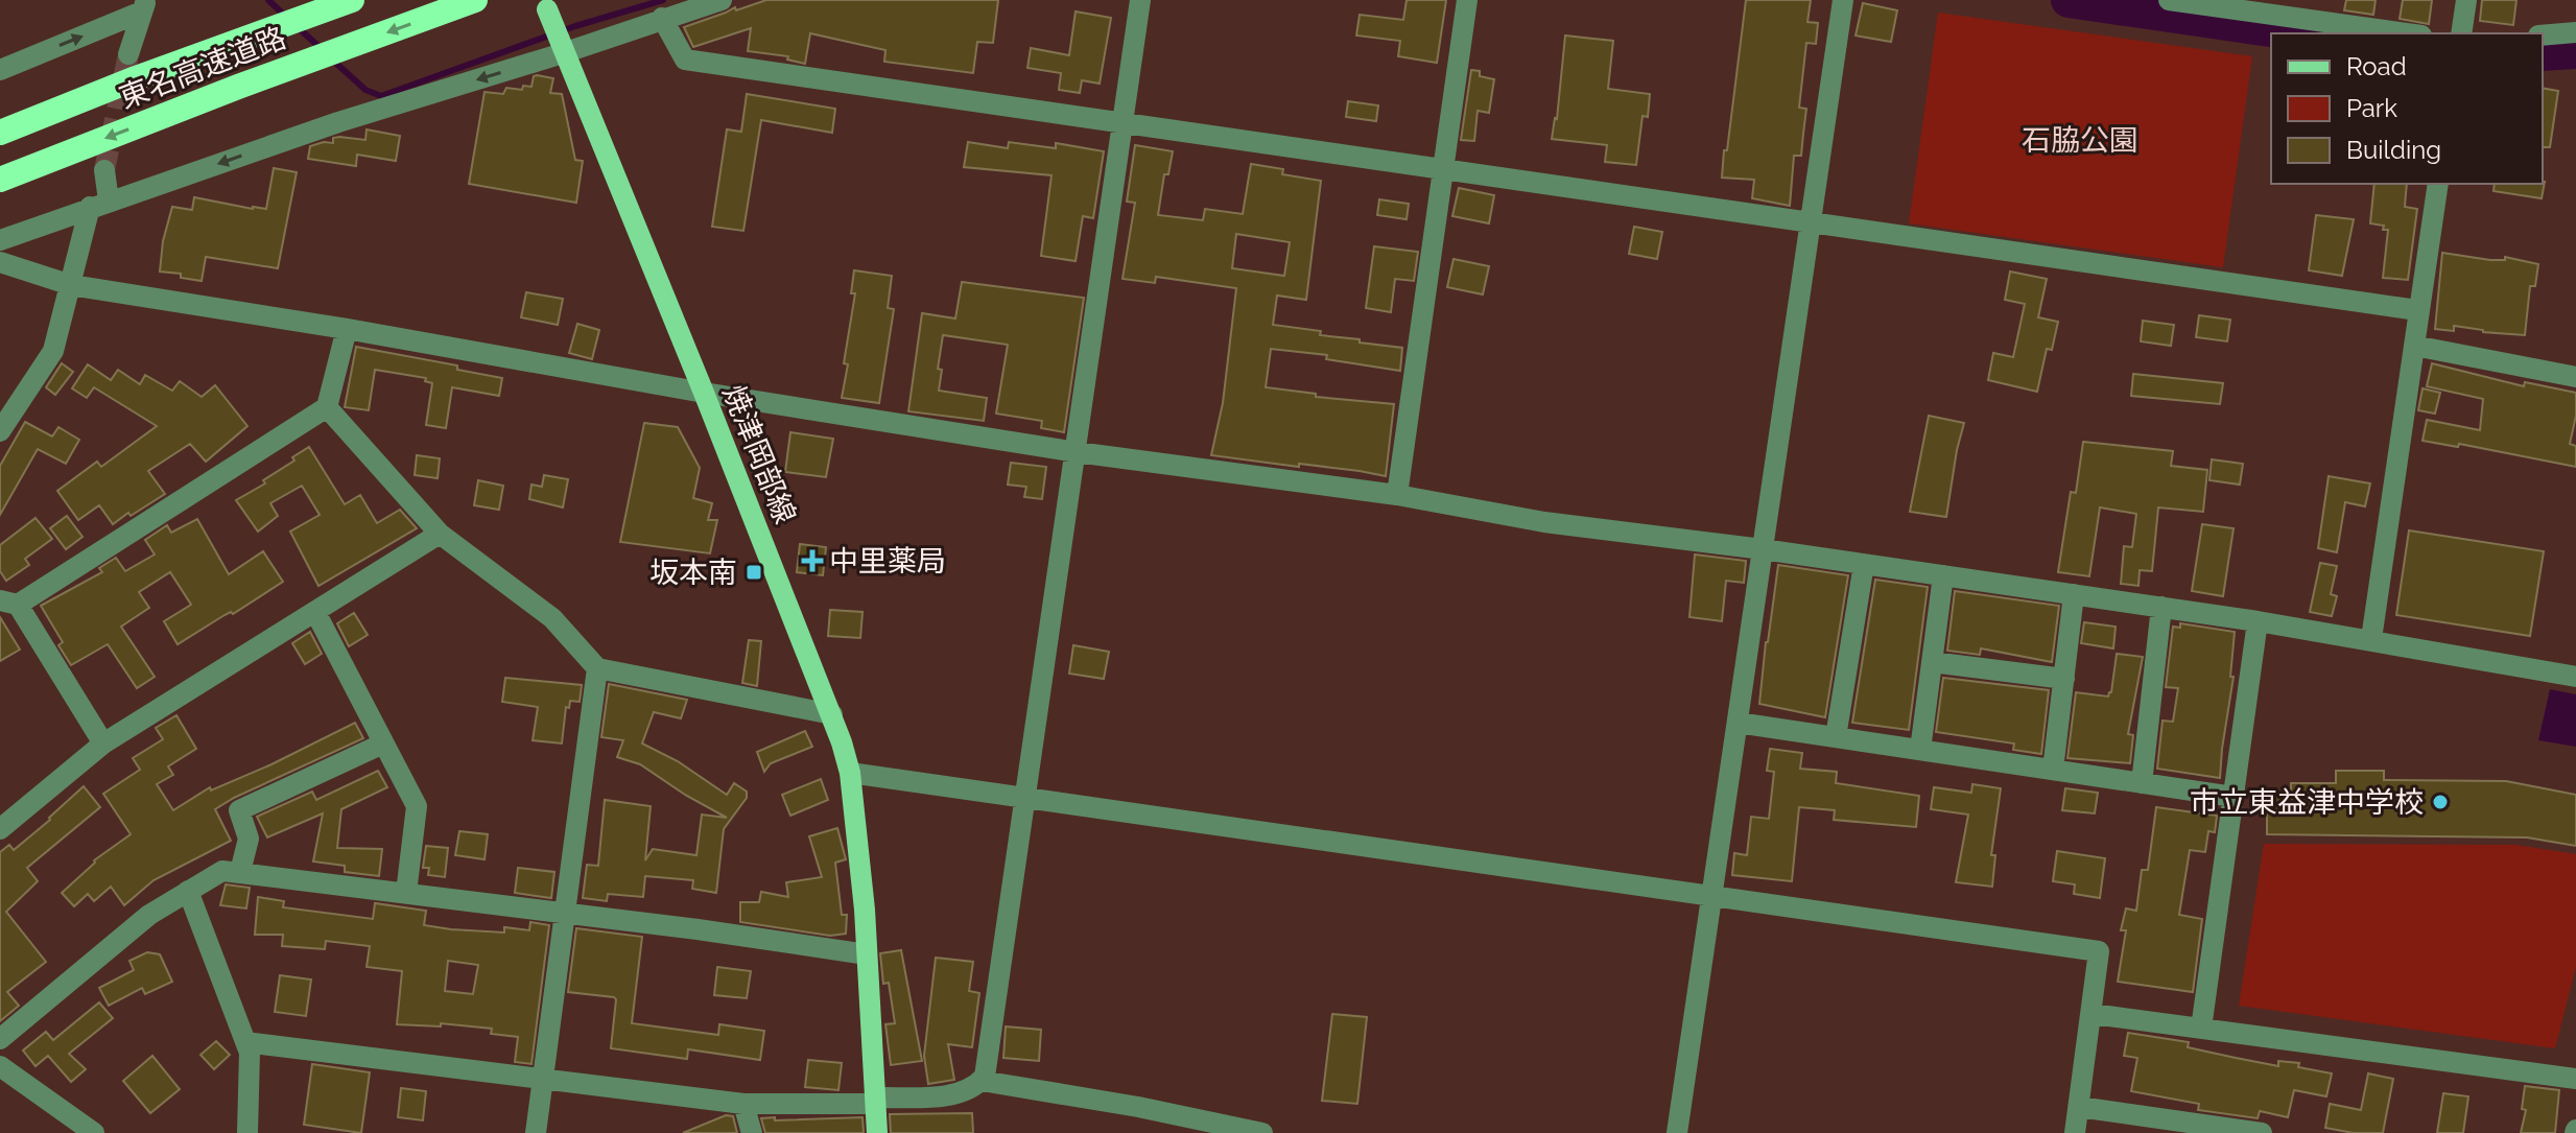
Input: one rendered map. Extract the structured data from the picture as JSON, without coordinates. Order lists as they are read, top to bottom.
{
  "streets": {
    "highway": ["東名高速道路"],
    "main road": ["焼津岡部線"]
  },
  "parks": ["石脇公園"],
  "places": {
    "health": ["中里薬局"],
    "transit": ["坂本南"],
    "other": ["市立東益津中学校"]
  },
  "legend": ["Road", "Park", "Building"]
}
